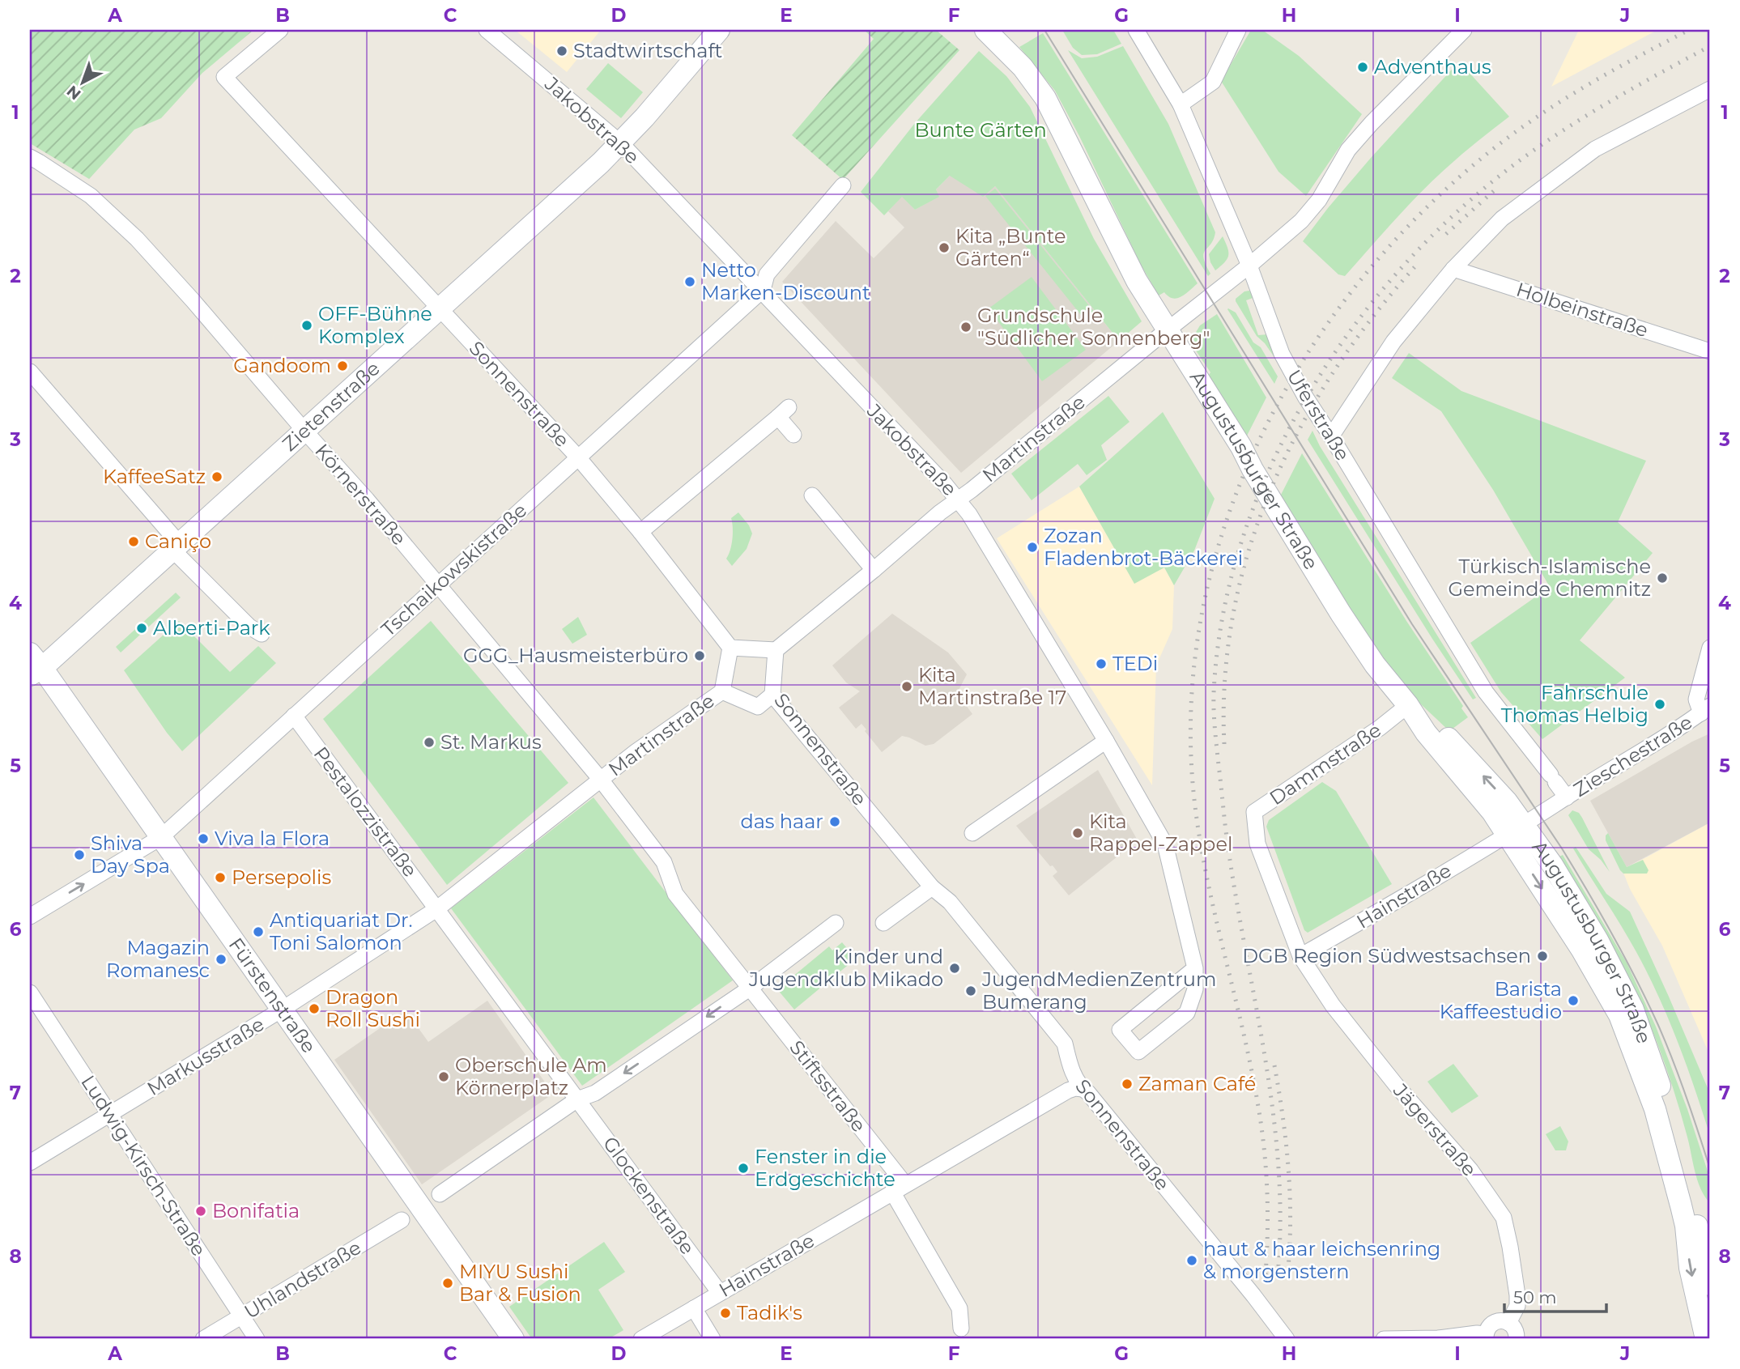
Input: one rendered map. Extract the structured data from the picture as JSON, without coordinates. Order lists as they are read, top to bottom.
{
  "streets": {
    "street": [
      "Jakobstraße",
      "Holbeinstraße",
      "Sonnenstraße",
      "Zietenstraße",
      "Uferstraße",
      "Martinstraße",
      "Augustusburger Straße",
      "Körnerstraße",
      "Tschaikowskistraße",
      "Zieschestraße",
      "Dammstraße",
      "Pestalozzistraße",
      "Hainstraße",
      "Fürstenstraße",
      "Markusstraße",
      "Stiftsstraße",
      "Jägerstraße",
      "Ludwig-Kirsch-Straße",
      "Glockenstraße",
      "Uhlandstraße"
    ]
  },
  "crossings": [
    ["Jakobstraße", "Zietenstraße"],
    ["Jakobstraße", "Martinstraße"],
    ["Jakobstraße", "Tschaikowskistraße"],
    ["Sonnenstraße", "Zietenstraße"],
    ["Sonnenstraße", "Martinstraße"],
    ["Sonnenstraße", "Tschaikowskistraße"],
    ["Sonnenstraße", "Hainstraße"],
    ["Zietenstraße", "Körnerstraße"],
    ["Zietenstraße", "Fürstenstraße"],
    ["Uferstraße", "Martinstraße"],
    ["Uferstraße", "Zieschestraße"],
    ["Martinstraße", "Augustusburger Straße"],
    ["Martinstraße", "Körnerstraße"],
    ["Martinstraße", "Pestalozzistraße"],
    ["Martinstraße", "Markusstraße"],
    ["Martinstraße", "Stiftsstraße"],
    ["Augustusburger Straße", "Zieschestraße"],
    ["Augustusburger Straße", "Dammstraße"],
    ["Augustusburger Straße", "Hainstraße"],
    ["Körnerstraße", "Tschaikowskistraße"],
    ["Körnerstraße", "Stiftsstraße"],
    ["Tschaikowskistraße", "Pestalozzistraße"],
    ["Tschaikowskistraße", "Fürstenstraße"],
    ["Zieschestraße", "Hainstraße"],
    ["Dammstraße", "Hainstraße"],
    ["Dammstraße", "Jägerstraße"],
    ["Pestalozzistraße", "Markusstraße"],
    ["Pestalozzistraße", "Glockenstraße"],
    ["Hainstraße", "Stiftsstraße"],
    ["Hainstraße", "Jägerstraße"],
    ["Hainstraße", "Glockenstraße"],
    ["Fürstenstraße", "Markusstraße"],
    ["Markusstraße", "Ludwig-Kirsch-Straße"],
    ["Ludwig-Kirsch-Straße", "Uhlandstraße"]
  ],
  "parks": ["Bunte Gärten"],
  "places": [
    "Stadtwirtschaft",
    "Adventhaus",
    "Kita „Bunte Gärten“",
    "Netto Marken-Discount",
    "OFF-Bühne Komplex",
    "Grundschule \"Südlicher Sonnenberg\"",
    "Gandoom",
    "KaffeeSatz",
    "Caniço",
    "Zozan Fladenbrot-Bäckerei",
    "Türkisch-Islamische Gemeinde Chemnitz",
    "Alberti-Park",
    "GGG_Hausmeisterbüro",
    "TEDi",
    "Kita Martinstraße 17",
    "Fahrschule Thomas Helbig",
    "St. Markus",
    "das haar",
    "Kita Rappel-Zappel",
    "Viva la Flora",
    "Shiva Day Spa",
    "Persepolis",
    "Antiquariat Dr. Toni Salomon",
    "DGB Region Südwestsachsen",
    "Magazin Romanesc",
    "Kinder und Jugendklub Mikado",
    "JugendMedienZentrum Bumerang",
    "Barista Kaffeestudio",
    "Dragon Roll Sushi",
    "Oberschule Am Körnerplatz",
    "Zaman Café",
    "Fenster in die Erdgeschichte",
    "Bonifatia",
    "haut & haar leichsenring & morgenstern",
    "MIYU Sushi Bar & Fusion",
    "Tadik's"
  ],
  "scale_bar": "50 m",
  "north": "bottom left",
  "grid": {
    "columns": [
      "A",
      "B",
      "C",
      "D",
      "E",
      "F",
      "G",
      "H",
      "I",
      "J"
    ],
    "rows": [
      "1",
      "2",
      "3",
      "4",
      "5",
      "6",
      "7",
      "8"
    ]
  }
}
